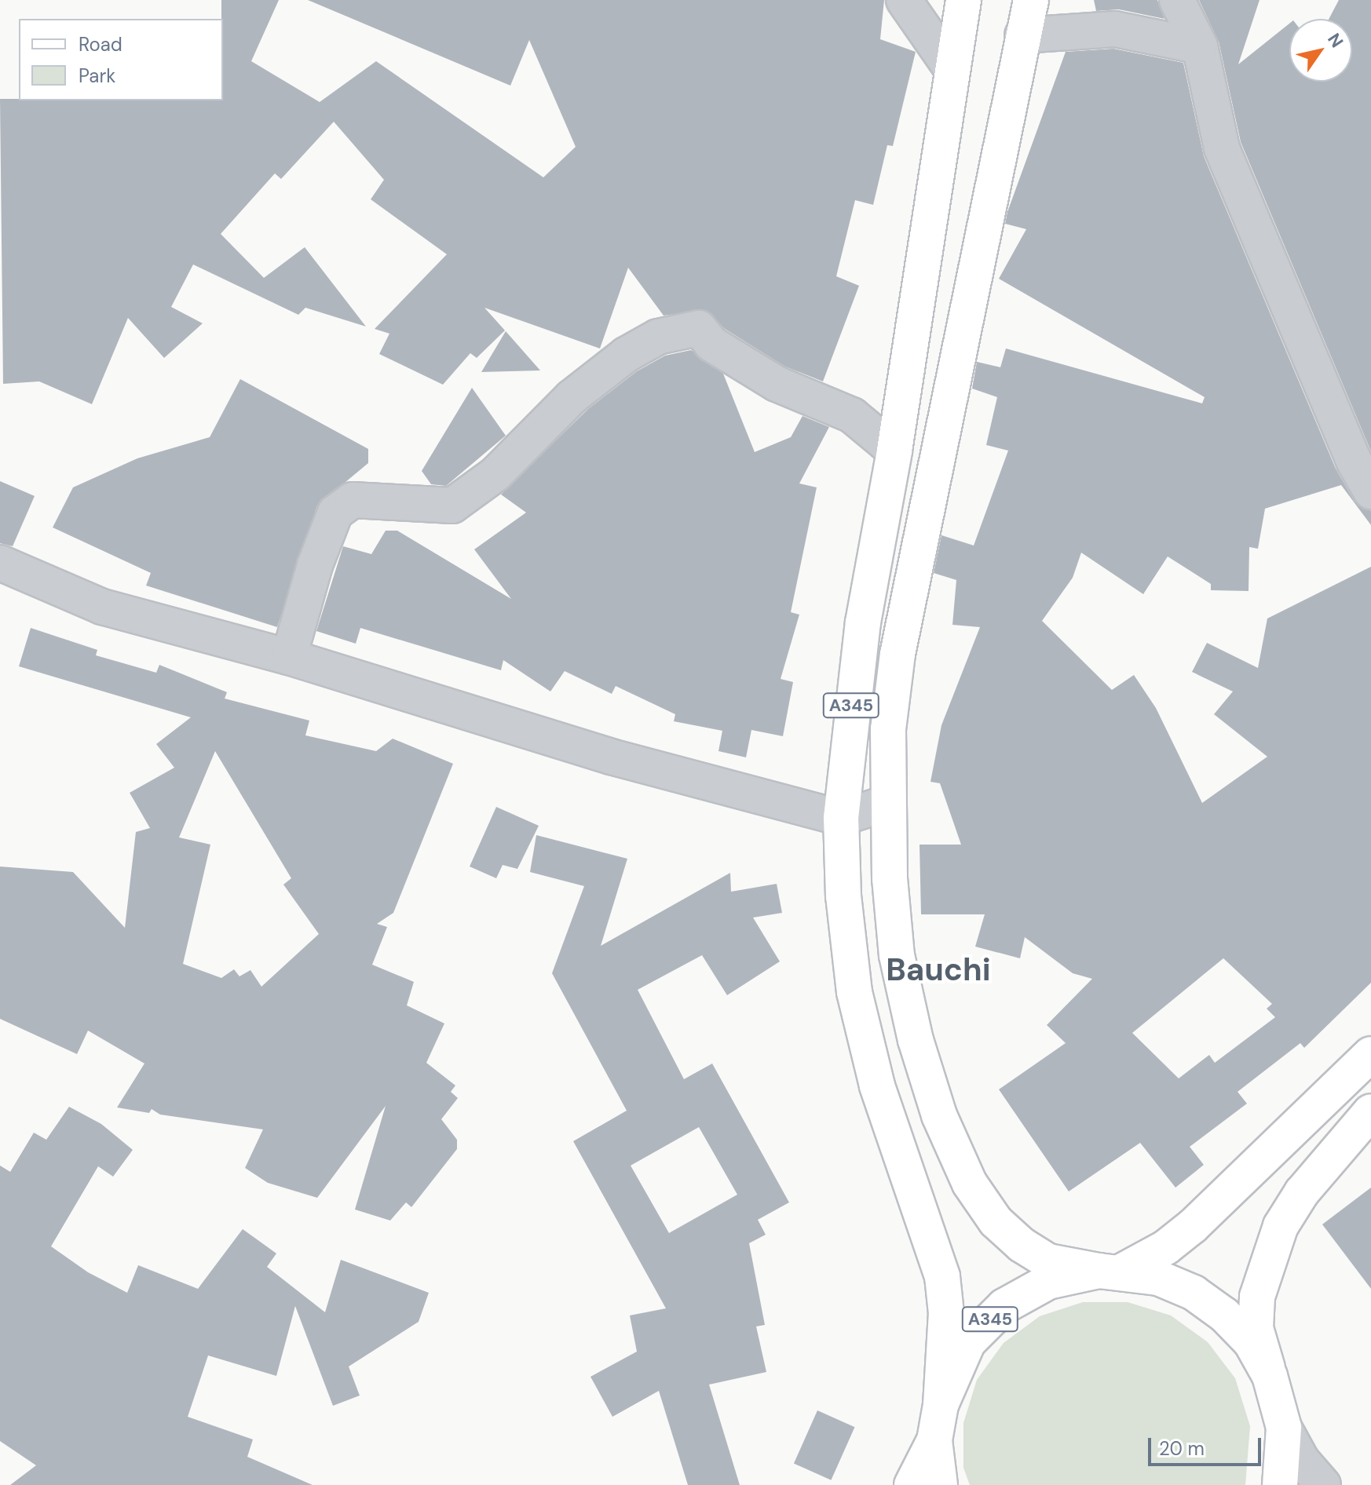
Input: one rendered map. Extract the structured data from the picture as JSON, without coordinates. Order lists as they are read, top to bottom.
{
  "streets": {
    "main road": ["A345"]
  },
  "districts": ["Bauchi"],
  "legend": ["Road", "Park"],
  "scale_bar": "20 m",
  "north": "top right"
}
